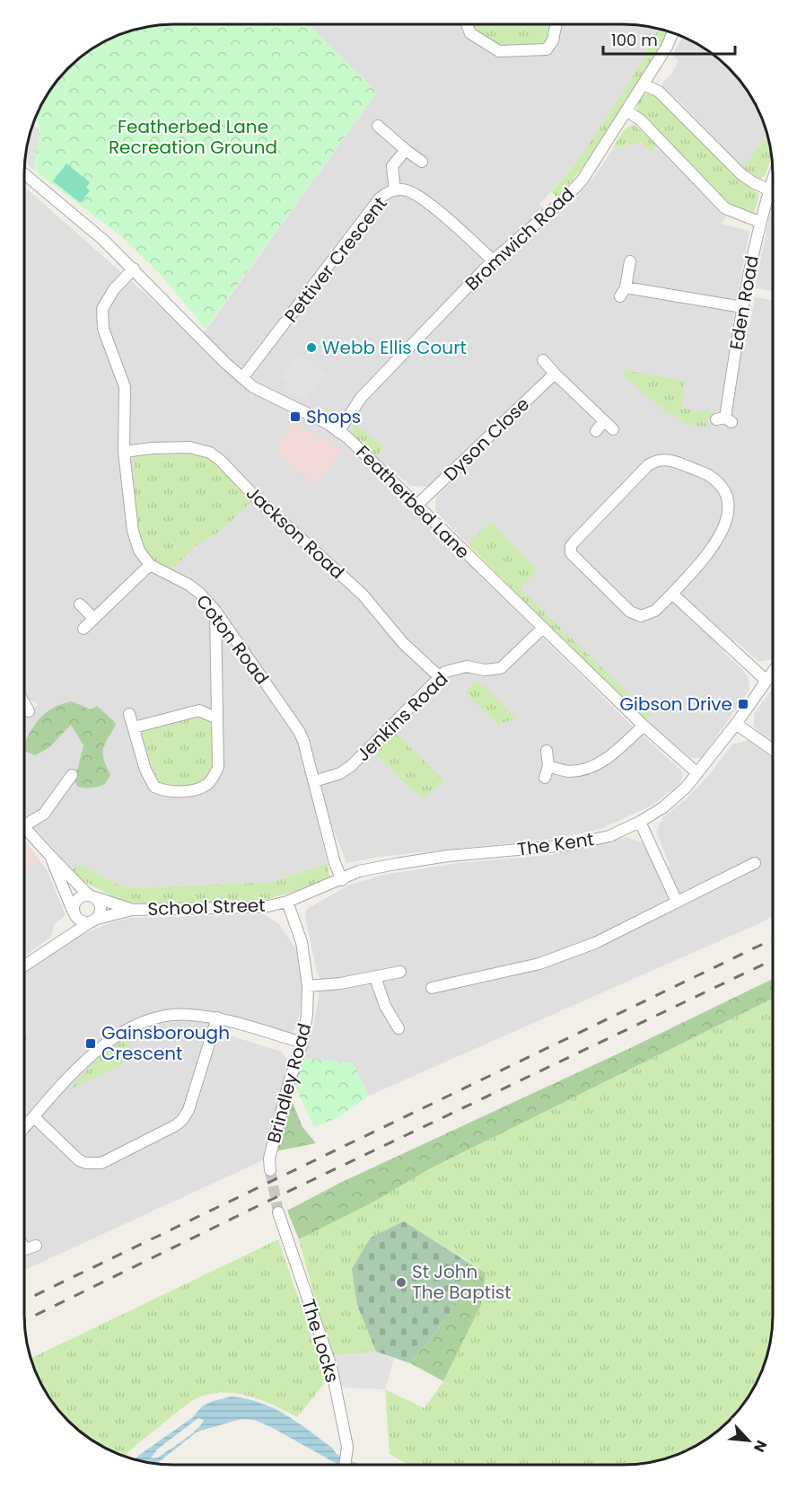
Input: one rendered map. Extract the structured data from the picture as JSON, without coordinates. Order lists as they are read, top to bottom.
{
  "streets": {
    "street": [
      "Bromwich Road",
      "Pettiver Crescent",
      "Eden Road",
      "Dyson Close",
      "Featherbed Lane",
      "Jackson Road",
      "Coton Road",
      "Jenkins Road",
      "The Kent",
      "School Street",
      "Brindley Road",
      "The Locks"
    ]
  },
  "crossings": [
    ["Bromwich Road", "Pettiver Crescent"],
    ["Bromwich Road", "Featherbed Lane"],
    ["Pettiver Crescent", "Featherbed Lane"],
    ["Dyson Close", "Featherbed Lane"],
    ["Featherbed Lane", "Jenkins Road"],
    ["Featherbed Lane", "The Kent"],
    ["Jackson Road", "Jenkins Road"],
    ["Coton Road", "Jenkins Road"],
    ["Coton Road", "The Kent"],
    ["Coton Road", "School Street"],
    ["The Kent", "School Street"],
    ["School Street", "Brindley Road"]
  ],
  "parks": ["Featherbed Lane Recreation Ground"],
  "places": {
    "other": ["Webb Ellis Court", "St John The Baptist"],
    "transit": ["Shops", "Gibson Drive", "Gainsborough Crescent"]
  },
  "scale_bar": "100 m",
  "north": "bottom right"
}
